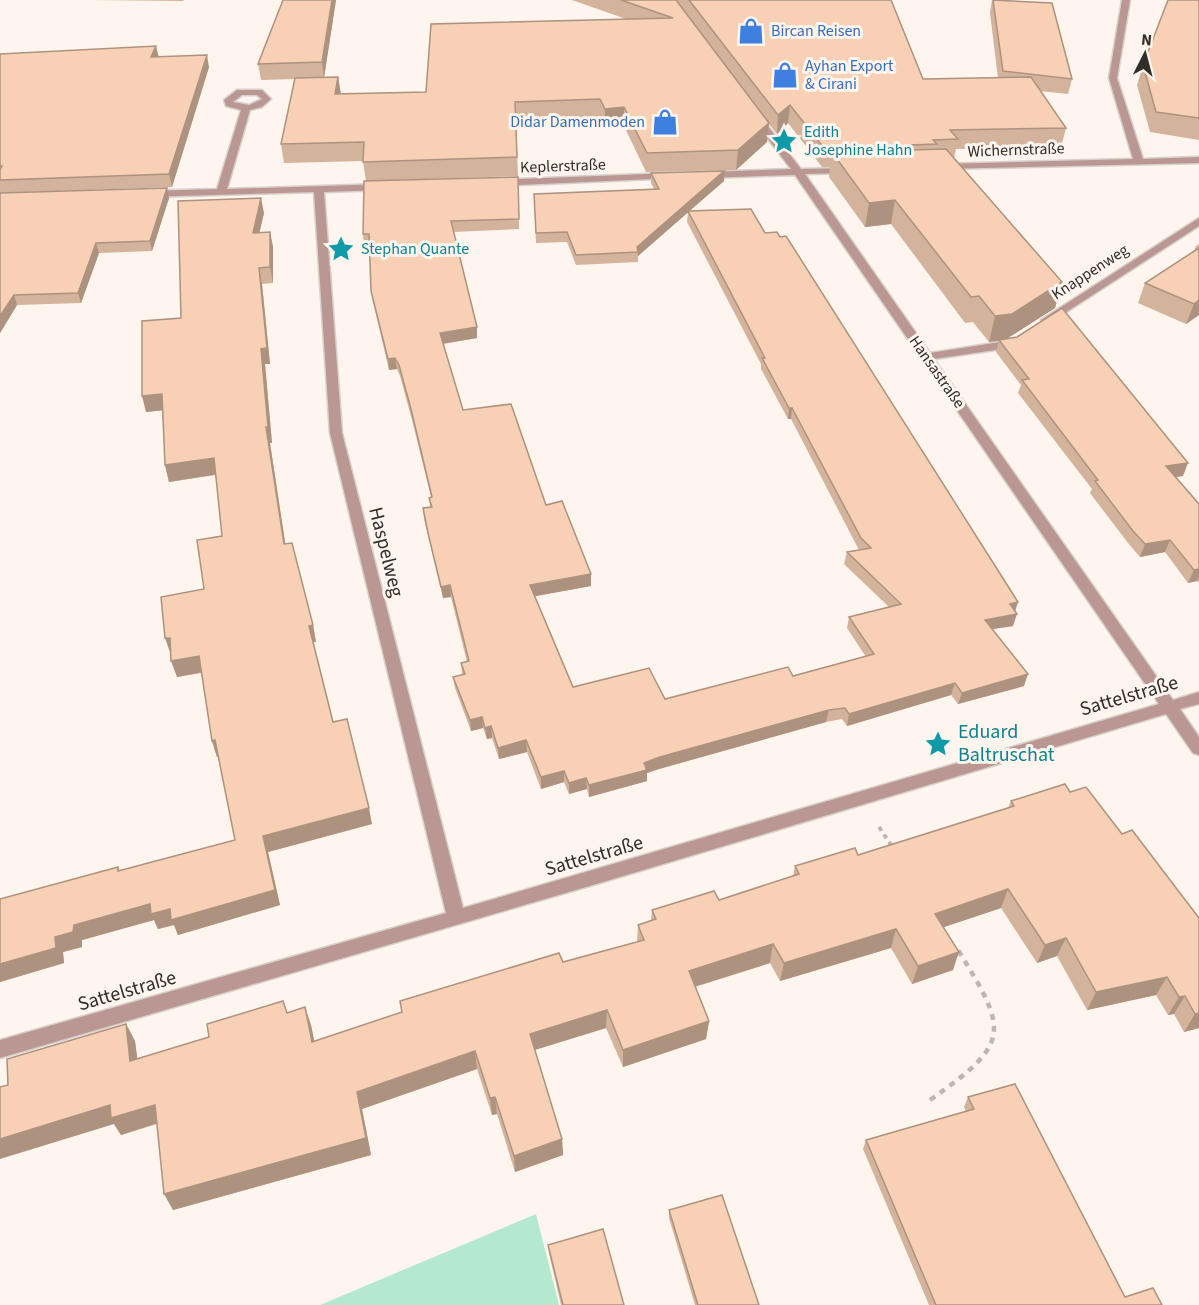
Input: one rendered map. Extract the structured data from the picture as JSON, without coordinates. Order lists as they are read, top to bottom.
{
  "streets": {
    "street": [
      "Wichernstraße",
      "Keplerstraße",
      "Knappenweg",
      "Hansastraße",
      "Haspelweg",
      "Sattelstraße"
    ]
  },
  "crossings": [
    ["Knappenweg", "Hansastraße"],
    ["Hansastraße", "Sattelstraße"],
    ["Haspelweg", "Sattelstraße"]
  ],
  "places": {
    "shop": ["Bircan Reisen", "Ayhan Export & Cirani", "Didar Damenmoden"],
    "place": ["Edith Josephine Hahn", "Stephan Quante", "Eduard Baltruschat"]
  },
  "north": "top"
}
